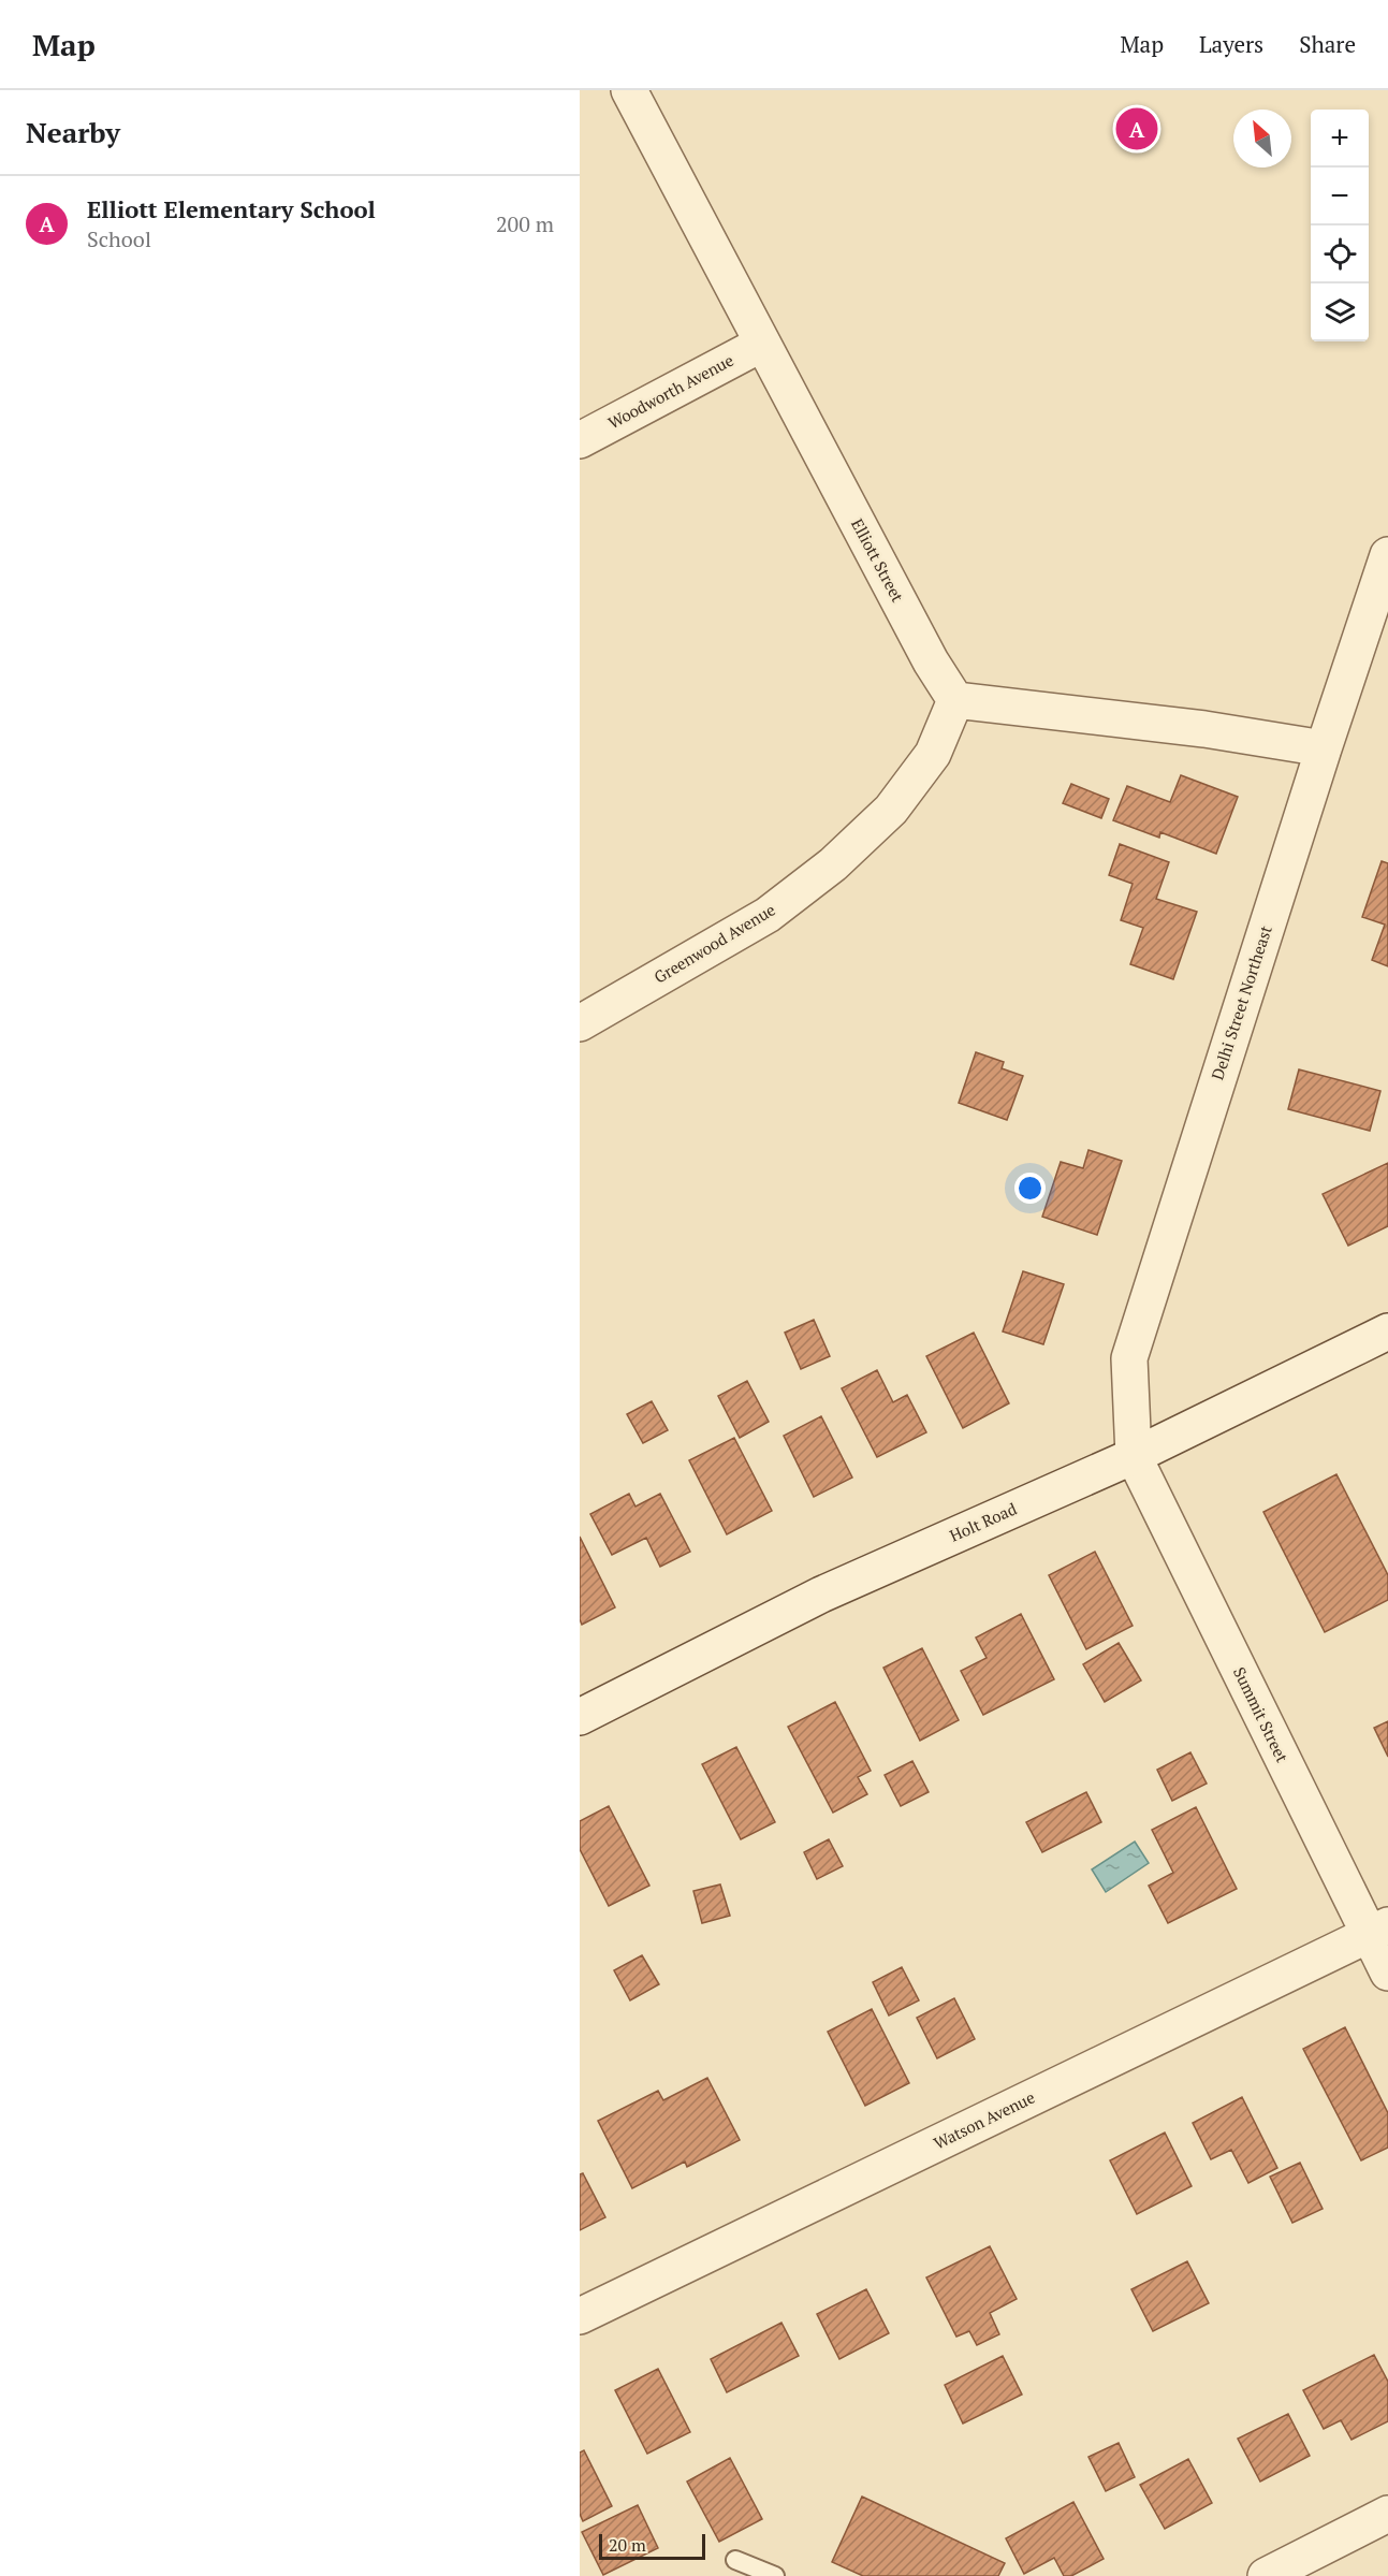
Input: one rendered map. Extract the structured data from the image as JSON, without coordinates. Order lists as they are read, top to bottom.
{
  "streets": {
    "street": [
      "Woodworth Avenue",
      "Elliott Street",
      "Greenwood Avenue",
      "Delhi Street Northeast",
      "Holt Road",
      "Summit Street",
      "Watson Avenue"
    ]
  },
  "crossings": [
    ["Woodworth Avenue", "Elliott Street"],
    ["Elliott Street", "Greenwood Avenue"],
    ["Delhi Street Northeast", "Holt Road"],
    ["Delhi Street Northeast", "Summit Street"],
    ["Holt Road", "Summit Street"],
    ["Summit Street", "Watson Avenue"]
  ],
  "scale_bar": "20 m",
  "north": "top left",
  "page": {
    "header": "Map",
    "nav": ["Map", "Layers", "Share"],
    "heading": "Nearby",
    "pins": "A",
    "map_buttons": ["+", "−"],
    "list": [
      {
        "mark": "A",
        "name": "Elliott Elementary School",
        "note": "School",
        "value": "200 m"
      }
    ],
    "scale": "20 m"
  }
}
